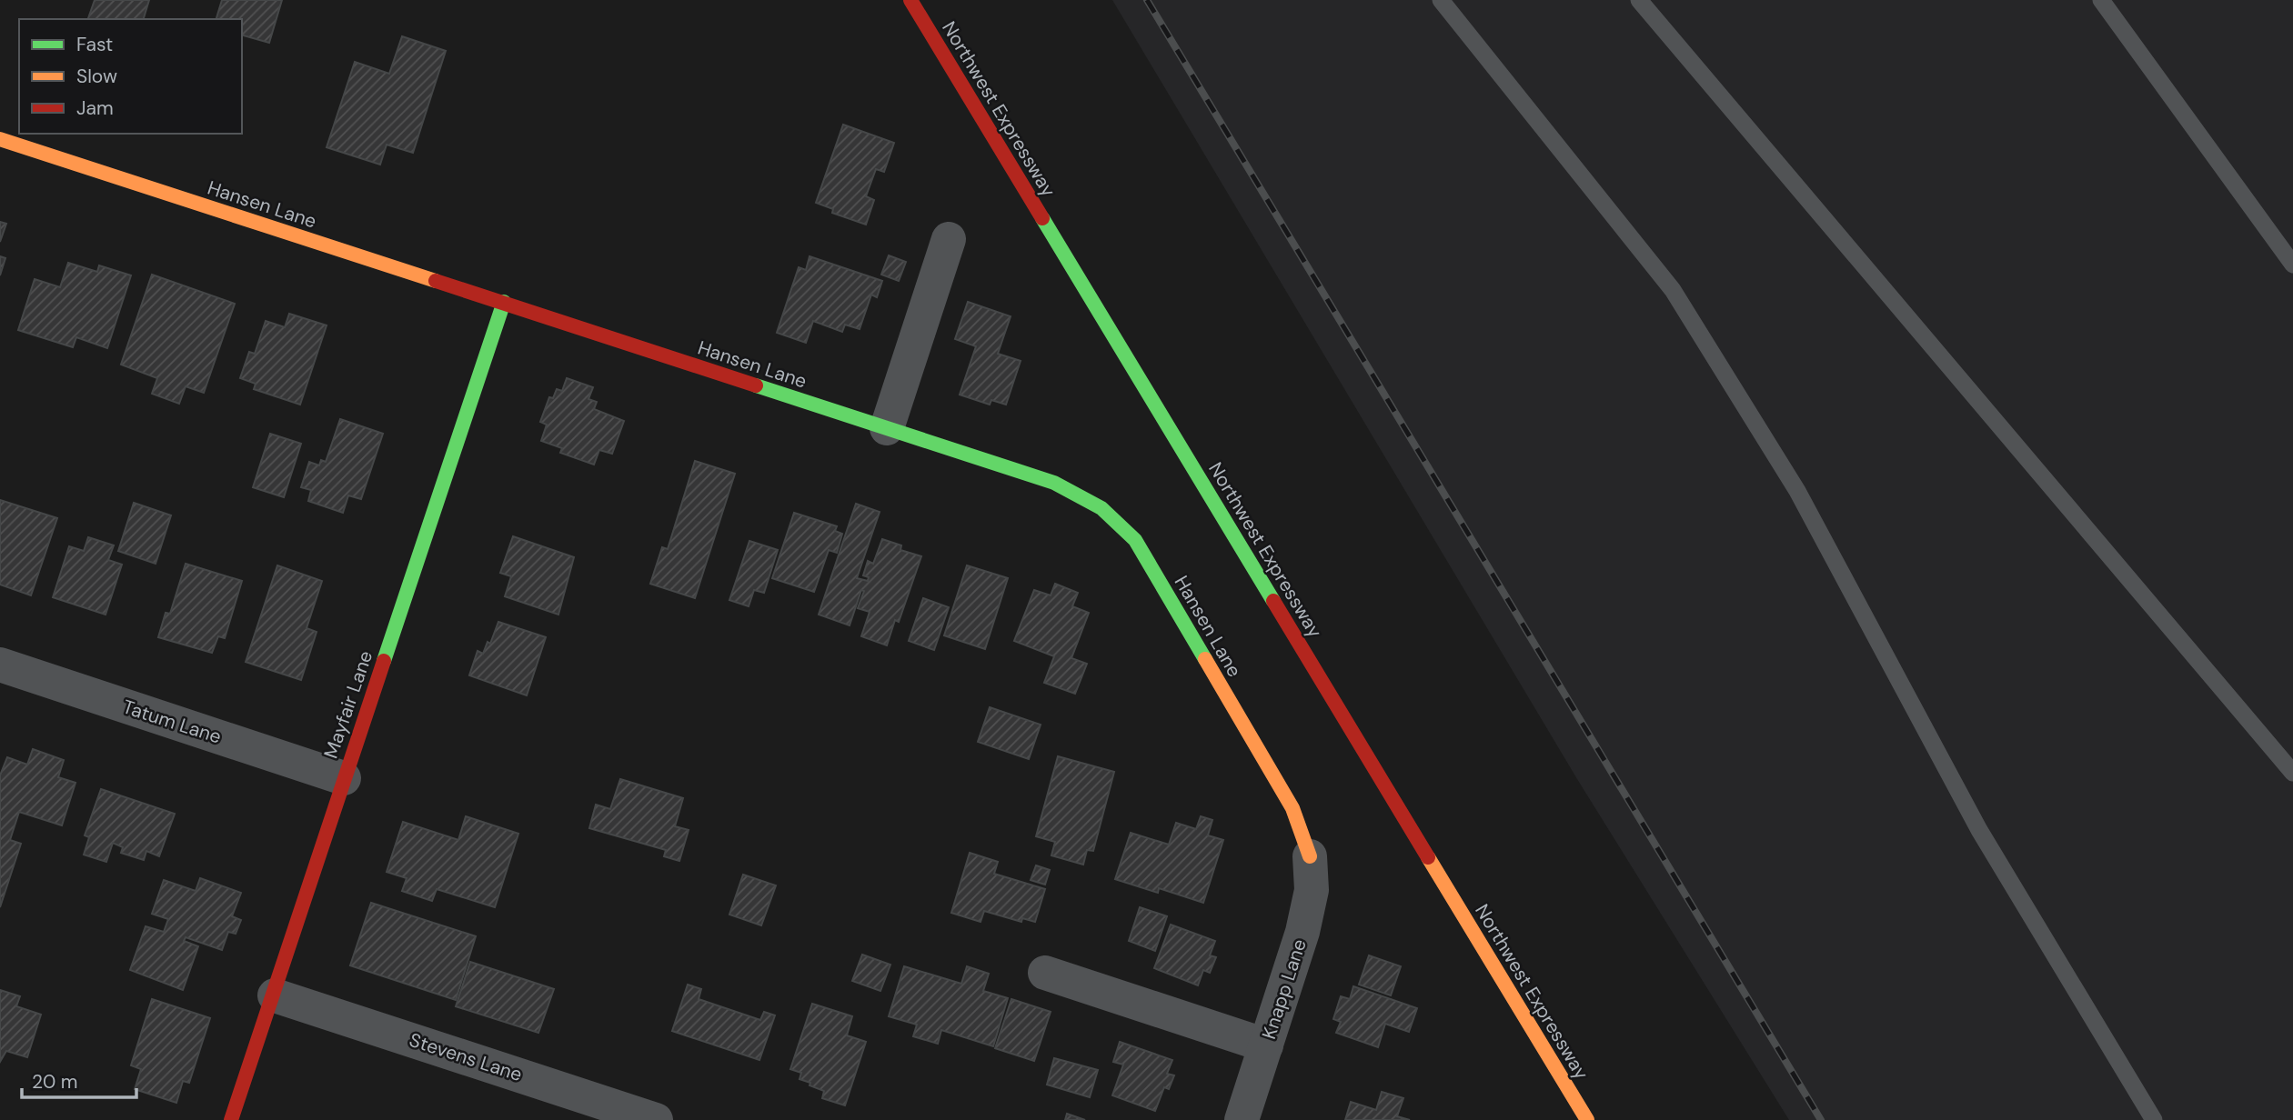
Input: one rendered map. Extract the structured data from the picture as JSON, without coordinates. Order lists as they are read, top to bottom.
{
  "streets": {
    "street": [
      "Northwest Expressway",
      "Hansen Lane",
      "Mayfair Lane",
      "Tatum Lane",
      "Knapp Lane",
      "Stevens Lane"
    ]
  },
  "crossings": [
    ["Hansen Lane", "Mayfair Lane"],
    ["Hansen Lane", "Knapp Lane"],
    ["Mayfair Lane", "Tatum Lane"],
    ["Mayfair Lane", "Stevens Lane"]
  ],
  "legend": ["Fast", "Slow", "Jam"],
  "scale_bar": "20 m"
}
